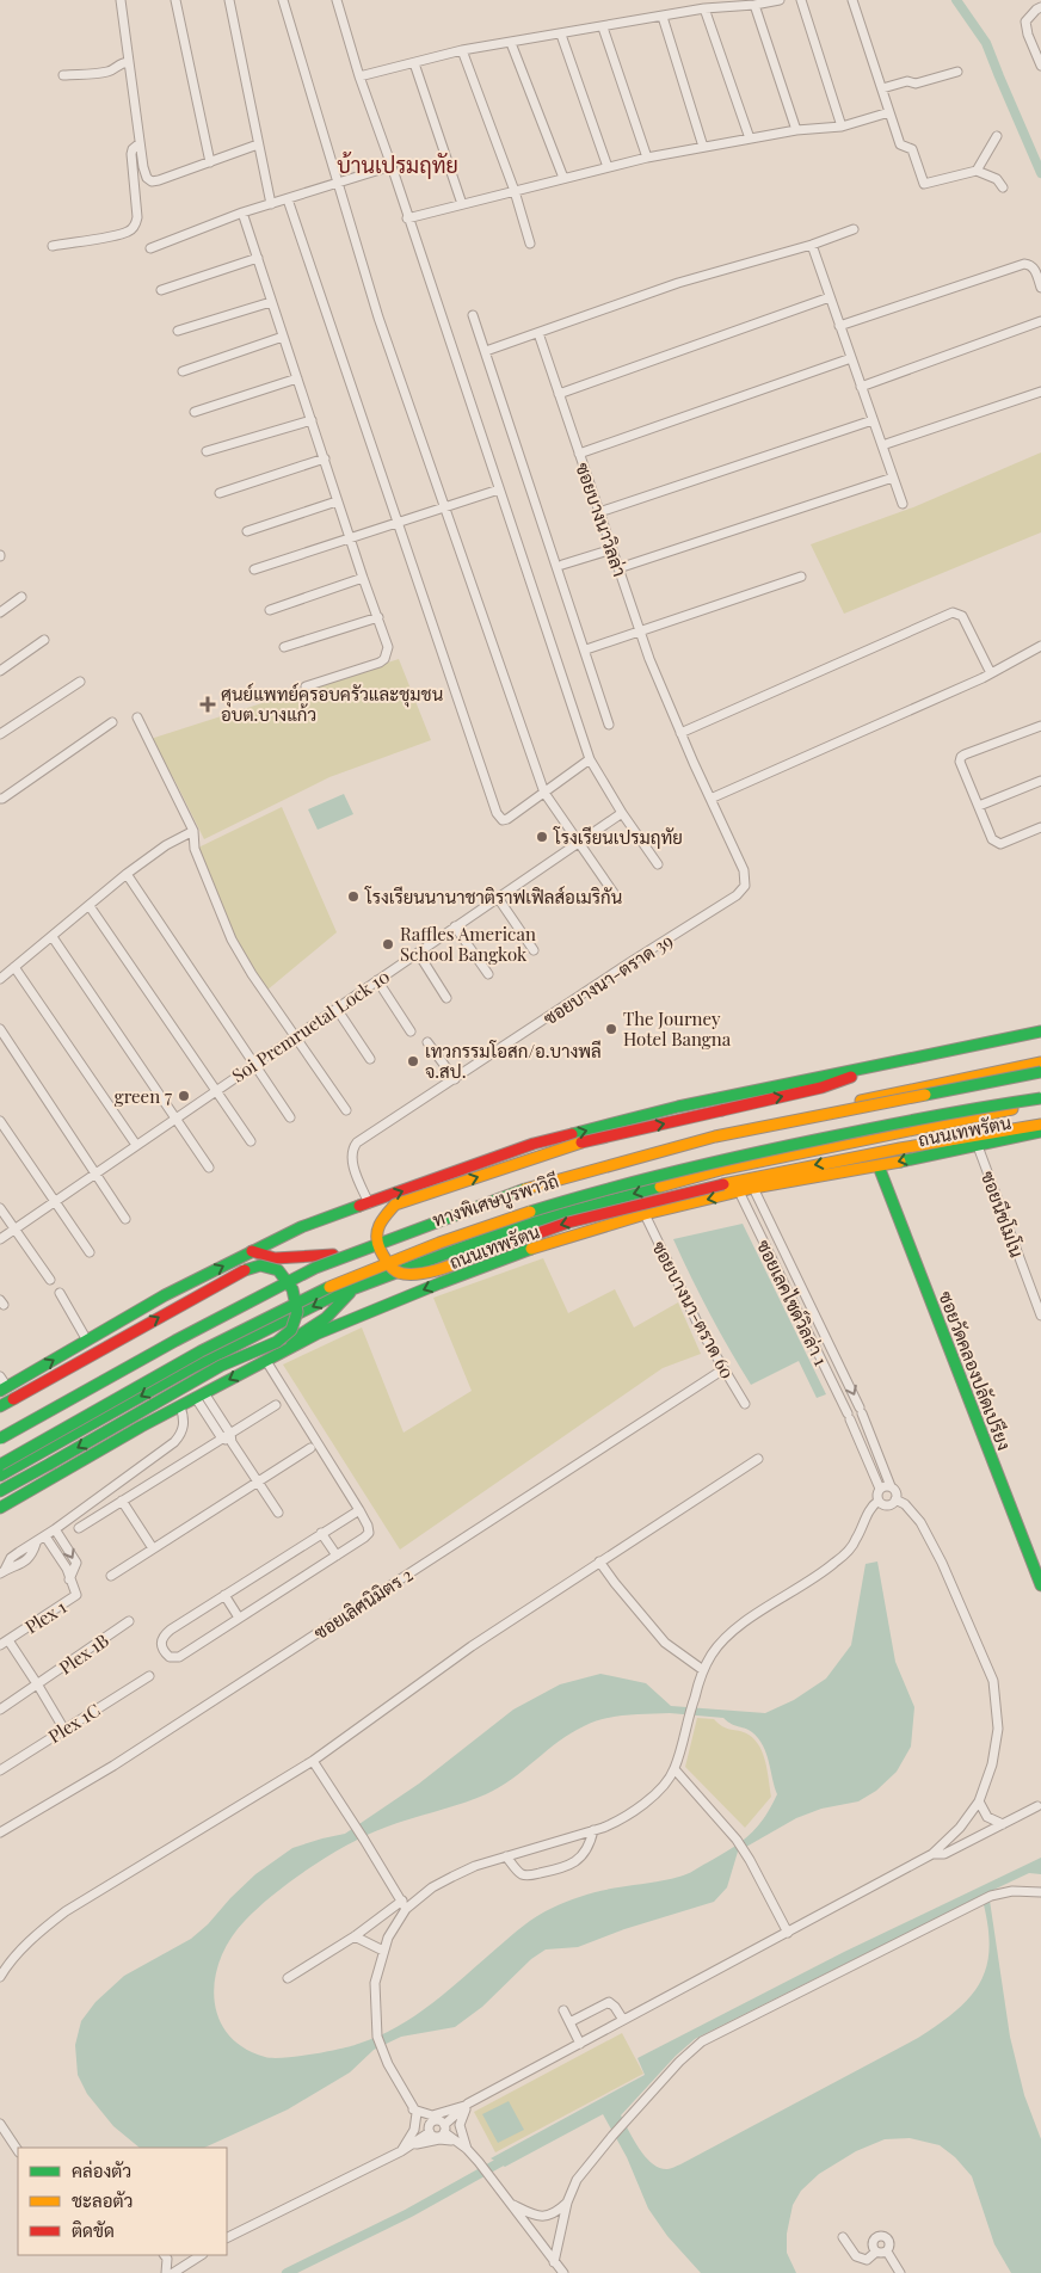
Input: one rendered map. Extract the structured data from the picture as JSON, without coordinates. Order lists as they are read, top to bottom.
{
  "streets": {
    "main road": ["ถนนเทพรัตน", "ทางพิเศษบูรพาวิถี", "ซอยวัดคลองปลัดเปรียง"],
    "street": [
      "ซอยบางนาวิลล่า",
      "ซอยบางนา-ตราด 39",
      "Soi Premruetal Lock 10",
      "ซอยนีชโมโน",
      "ซอยเลคไซด์วิลล่า 1",
      "ซอยบางนา-ตราด 60",
      "ซอยเลิศนิมิตร 2",
      "Plex 1",
      "Plex 1B",
      "Plex 1C"
    ]
  },
  "crossings": [
    ["ซอยบางนาวิลล่า", "ซอยบางนา-ตราด 39"],
    ["ถนนเทพรัตน", "ซอยนีชโมโน"],
    ["ถนนเทพรัตน", "ซอยเลคไซด์วิลล่า 1"],
    ["ถนนเทพรัตน", "ซอยบางนา-ตราด 60"],
    ["ถนนเทพรัตน", "ซอยวัดคลองปลัดเปรียง"],
    ["ซอยบางนา-ตราด 60", "ซอยเลิศนิมิตร 2"]
  ],
  "districts": ["บ้านเปรมฤทัย"],
  "places": {
    "health": ["ศุนย์แพทย์ครอบครัวและชุมชน อบต.บางแก้ว"],
    "other": [
      "โรงเรียนเปรมฤทัย",
      "โรงเรียนนานาชาติราฟเฟิลส์อเมริกัน",
      "Raffles American School Bangkok",
      "The Journey Hotel Bangna",
      "เทวกรรมโอสก/อ.บางพลี จ.สป.",
      "green 7"
    ]
  },
  "legend": ["คล่องตัว", "ชะลอตัว", "ติดขัด"]
}
